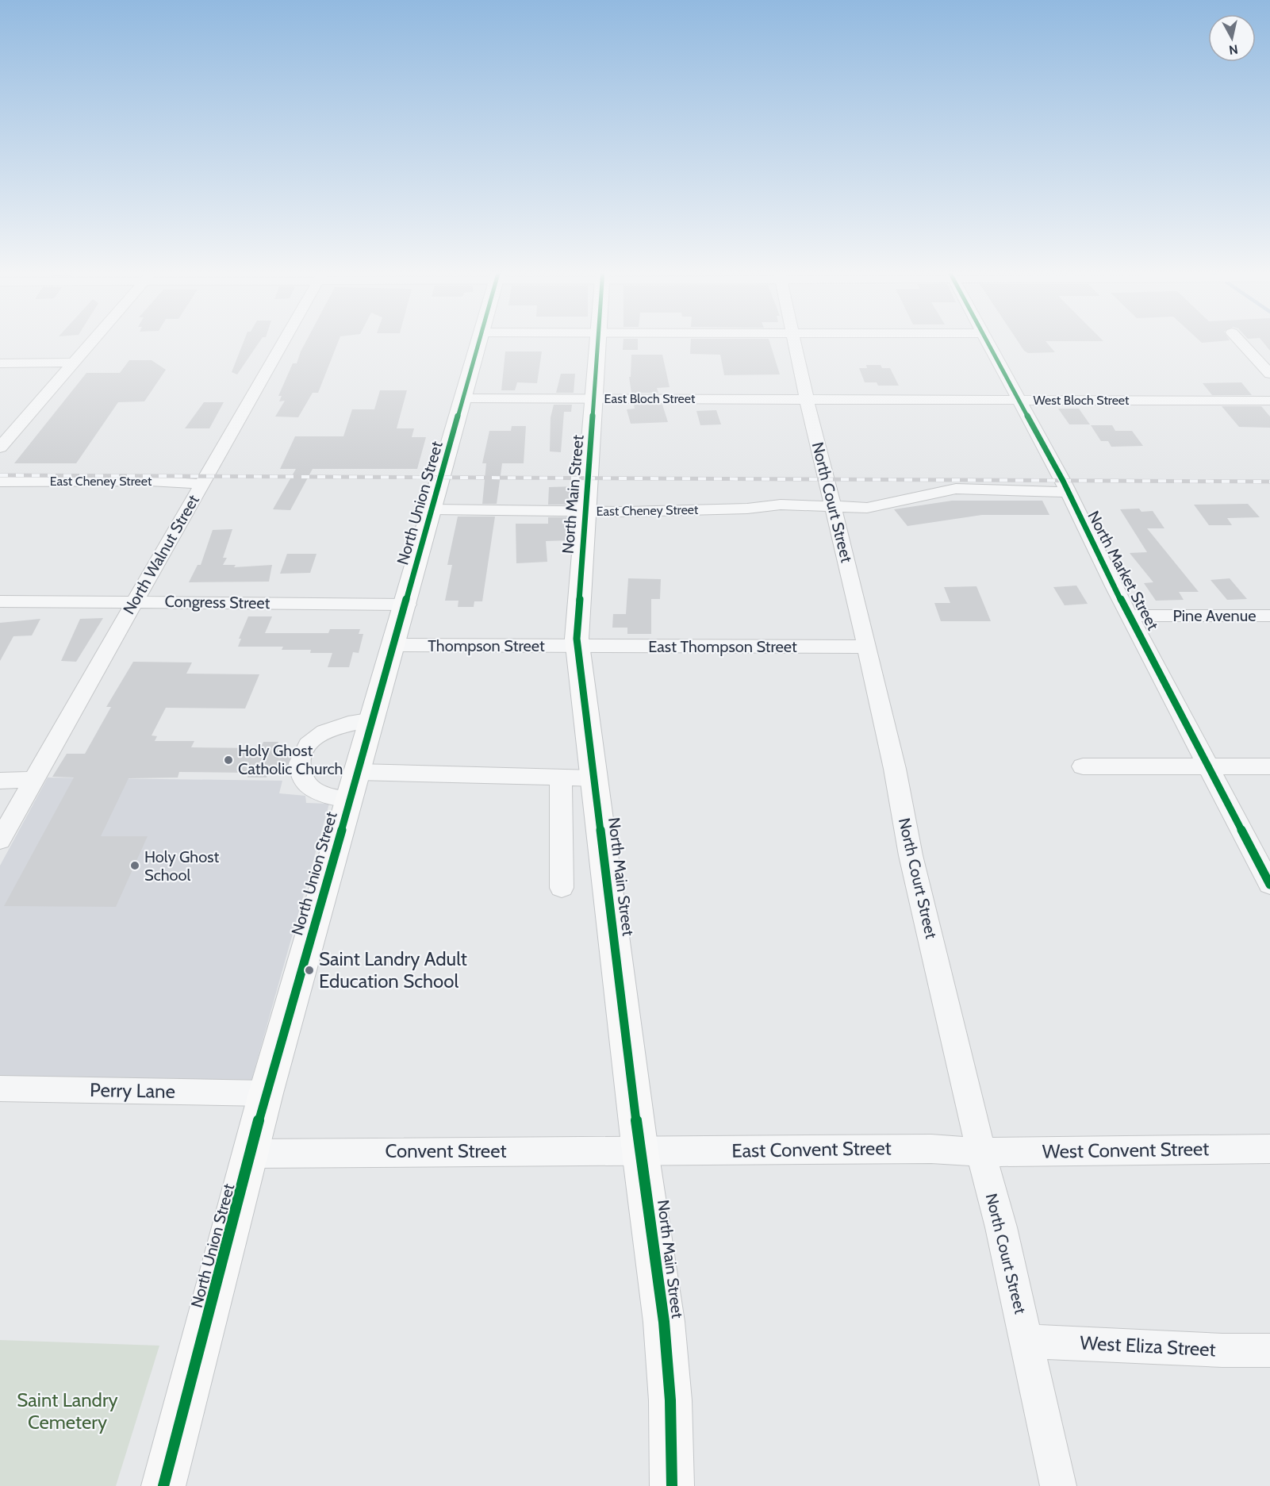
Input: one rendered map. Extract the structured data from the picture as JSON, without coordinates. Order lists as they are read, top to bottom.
{
  "streets": {
    "main road": ["North Main Street", "North Union Street"],
    "street": [
      "East Bloch Street",
      "West Bloch Street",
      "East Cheney Street",
      "North Court Street",
      "North Walnut Street",
      "North Market Street",
      "Congress Street",
      "Pine Avenue",
      "Thompson Street",
      "East Thompson Street",
      "Perry Lane",
      "East Convent Street",
      "West Convent Street",
      "Convent Street",
      "West Eliza Street"
    ]
  },
  "crossings": [
    ["East Bloch Street", "West Bloch Street"],
    ["East Bloch Street", "North Main Street"],
    ["East Bloch Street", "North Court Street"],
    ["East Bloch Street", "North Union Street"],
    ["West Bloch Street", "North Court Street"],
    ["West Bloch Street", "North Market Street"],
    ["East Cheney Street", "North Main Street"],
    ["East Cheney Street", "North Court Street"],
    ["East Cheney Street", "North Union Street"],
    ["East Cheney Street", "North Walnut Street"],
    ["East Cheney Street", "North Market Street"],
    ["North Main Street", "Thompson Street"],
    ["North Main Street", "East Thompson Street"],
    ["North Main Street", "East Convent Street"],
    ["North Main Street", "Convent Street"],
    ["North Court Street", "East Thompson Street"],
    ["North Court Street", "East Convent Street"],
    ["North Court Street", "West Convent Street"],
    ["North Court Street", "West Eliza Street"],
    ["North Union Street", "Congress Street"],
    ["North Union Street", "Thompson Street"],
    ["North Union Street", "Perry Lane"],
    ["North Union Street", "Convent Street"],
    ["North Walnut Street", "Congress Street"],
    ["North Market Street", "Pine Avenue"],
    ["Thompson Street", "East Thompson Street"],
    ["East Convent Street", "West Convent Street"],
    ["East Convent Street", "Convent Street"]
  ],
  "parks": ["Saint Landry Cemetery"],
  "places": ["Holy Ghost Catholic Church", "Holy Ghost School", "Saint Landry Adult Education School"],
  "north": "bottom"
}
